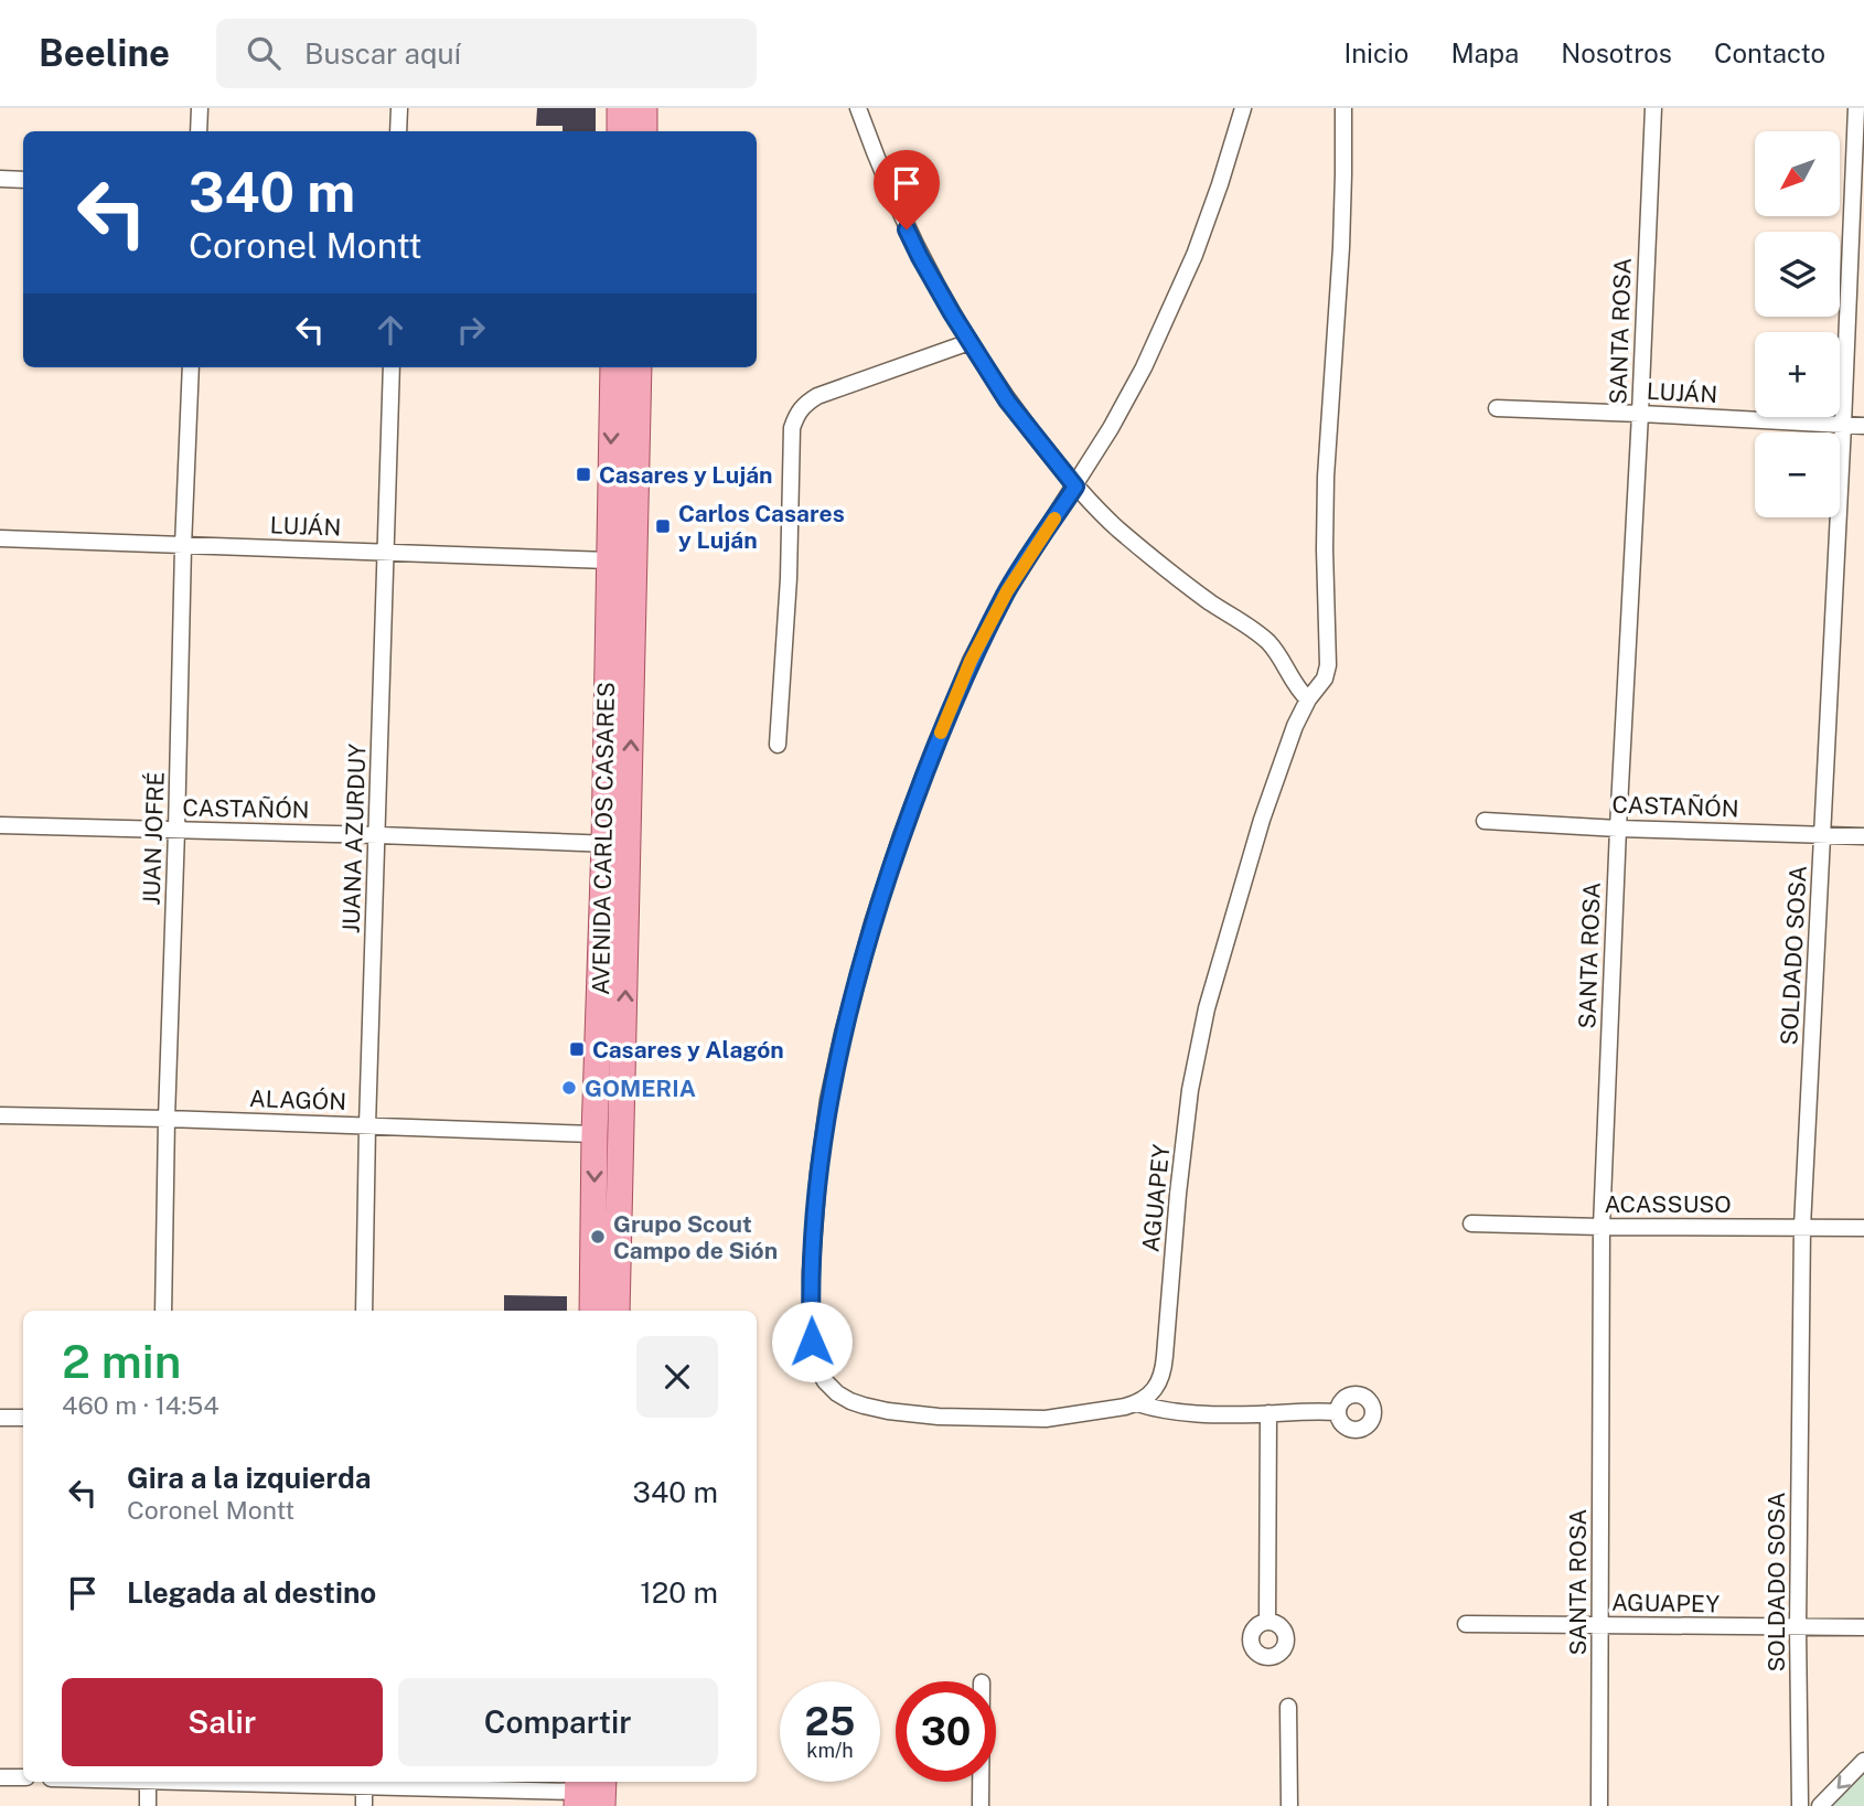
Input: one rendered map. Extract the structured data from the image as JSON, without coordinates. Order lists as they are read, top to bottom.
{
  "streets": {
    "main road": ["AVENIDA CARLOS CASARES"],
    "street": [
      "SANTA ROSA",
      "LUJÁN",
      "CASTAÑÓN",
      "JUAN JOFRÉ",
      "JUANA AZURDUY",
      "SOLDADO SOSA",
      "ALAGÓN",
      "AGUAPEY",
      "ACASSUSO"
    ]
  },
  "crossings": [
    ["SANTA ROSA", "LUJÁN"],
    ["SANTA ROSA", "CASTAÑÓN"],
    ["SANTA ROSA", "AGUAPEY"],
    ["SANTA ROSA", "ACASSUSO"],
    ["LUJÁN", "JUAN JOFRÉ"],
    ["LUJÁN", "JUANA AZURDUY"],
    ["LUJÁN", "AVENIDA CARLOS CASARES"],
    ["LUJÁN", "SOLDADO SOSA"],
    ["CASTAÑÓN", "JUAN JOFRÉ"],
    ["CASTAÑÓN", "JUANA AZURDUY"],
    ["CASTAÑÓN", "AVENIDA CARLOS CASARES"],
    ["CASTAÑÓN", "SOLDADO SOSA"],
    ["JUAN JOFRÉ", "ALAGÓN"],
    ["JUANA AZURDUY", "ALAGÓN"],
    ["AVENIDA CARLOS CASARES", "ALAGÓN"],
    ["SOLDADO SOSA", "AGUAPEY"],
    ["SOLDADO SOSA", "ACASSUSO"]
  ],
  "places": {
    "transit": ["Casares y Luján", "Carlos Casares y Luján", "Casares y Alagón"],
    "other": ["GOMERIA", "Grupo Scout Campo de Sión"]
  },
  "north": "bottom left",
  "page": {
    "header": "Beeline",
    "search": "Buscar aquí",
    "nav": [
      "Inicio",
      "Mapa",
      "Nosotros",
      "Contacto"
    ],
    "map_buttons": ["+", "−"],
    "turn": ["340 m", "Coronel Montt"],
    "heading": ["2 min", "460 m · 14:54"],
    "list": [
      {
        "name": "Gira a la izquierda",
        "note": "Coronel Montt",
        "value": "340 m"
      },
      {
        "name": "Llegada al destino",
        "value": "120 m"
      }
    ],
    "buttons": ["Salir", "Compartir"],
    "speed": "25 km/h",
    "limit": "30"
  }
}
